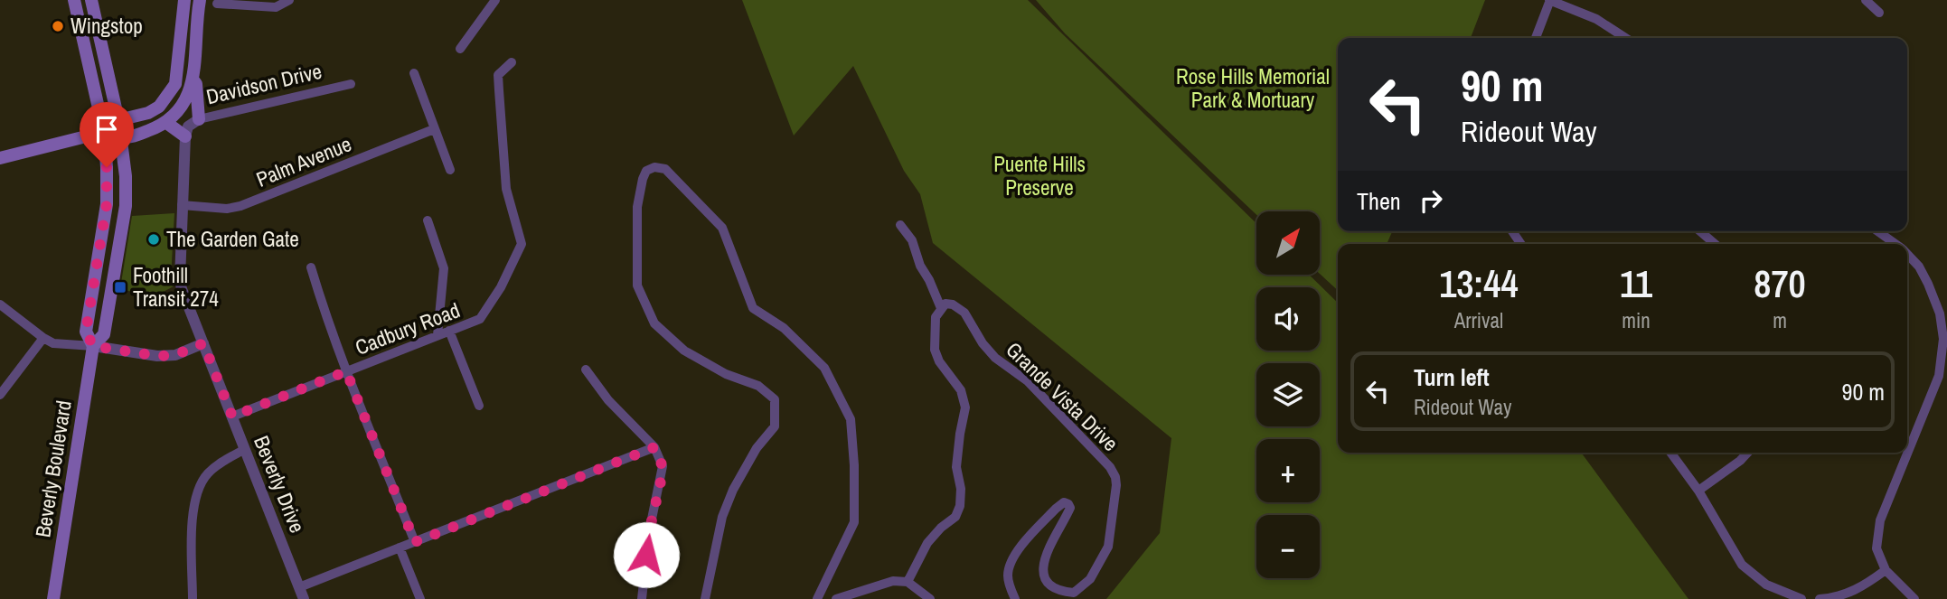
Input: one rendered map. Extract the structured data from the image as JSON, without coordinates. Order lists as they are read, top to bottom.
{
  "streets": {
    "main road": ["Beverly Boulevard"],
    "street": [
      "Davidson Drive",
      "Palm Avenue",
      "Cadbury Road",
      "Grande Vista Drive",
      "Beverly Drive"
    ]
  },
  "crossings": [
    ["Davidson Drive", "Beverly Drive"],
    ["Palm Avenue", "Beverly Drive"],
    ["Cadbury Road", "Beverly Drive"]
  ],
  "parks": ["Rose Hills Memorial Park & Mortuary", "Puente Hills Preserve"],
  "places": {
    "other": ["Wingstop", "The Garden Gate"],
    "transit": ["Foothill Transit 274"]
  },
  "north": "top right",
  "page": {
    "turn": ["90 m", "Rideout Way"],
    "then": "Then",
    "map_buttons": ["+", "−"],
    "eta": [
      "13:44",
      "Arrival",
      "11",
      "min",
      "870",
      "m"
    ],
    "list": [
      {
        "name": "Turn left",
        "note": "Rideout Way",
        "value": "90 m"
      }
    ]
  }
}
